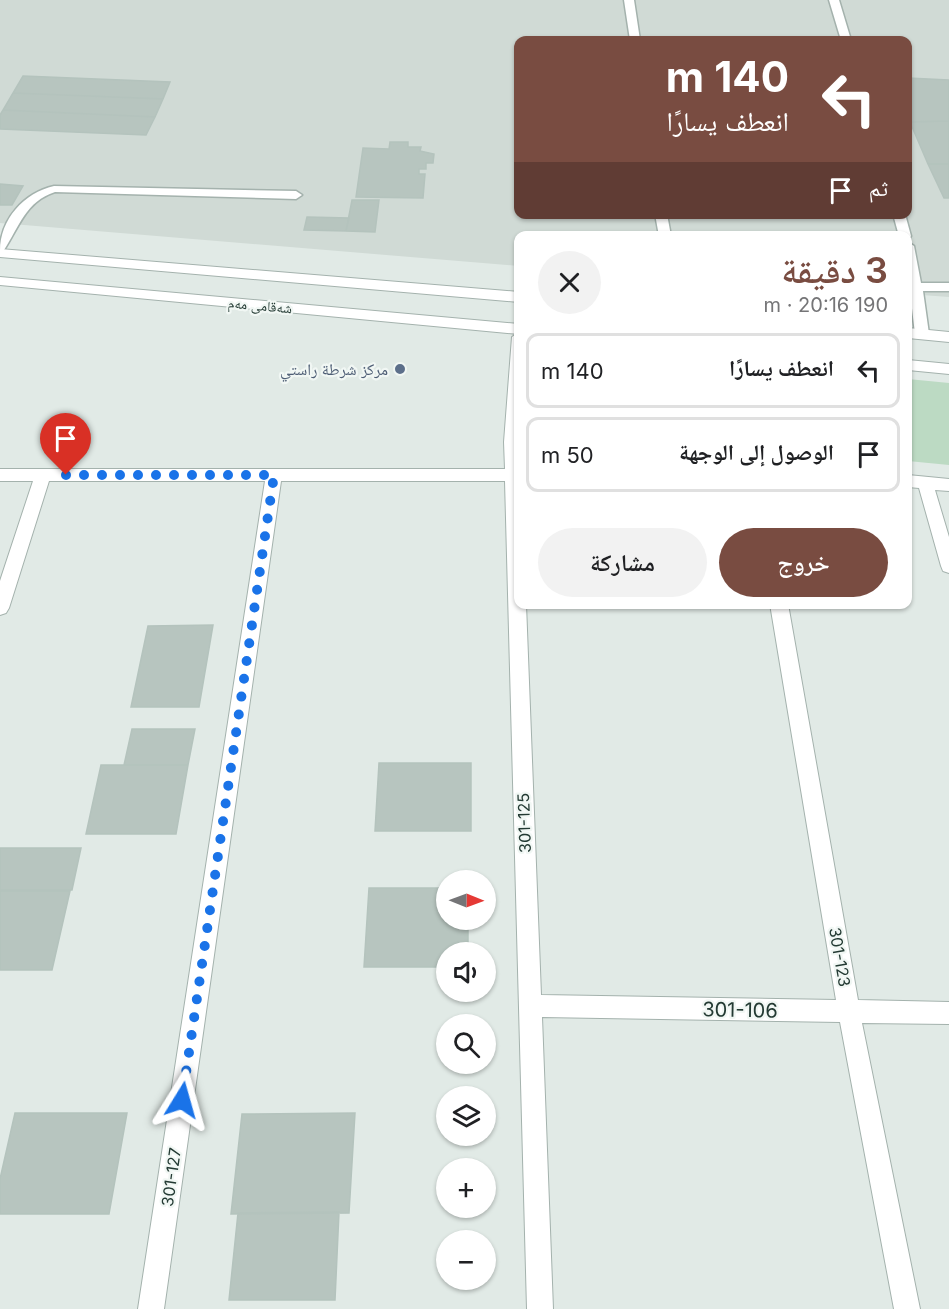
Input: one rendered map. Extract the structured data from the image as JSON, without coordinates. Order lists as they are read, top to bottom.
{
  "streets": {
    "street": [
      "شەقامی مەم",
      "301-125",
      "301-123",
      "301-106",
      "301-127"
    ]
  },
  "crossings": [
    ["301-125", "301-106"],
    ["301-123", "301-106"]
  ],
  "places": ["مركز شرطة راستي"],
  "north": "right",
  "page": {
    "turn": ["140 m", "انعطف يسارًا"],
    "then": "ثم",
    "heading": ["3 دقيقة", "190 m · 20:16"],
    "list": [
      {
        "name": "انعطف يسارًا",
        "value": "140 m"
      },
      {
        "name": "الوصول إلى الوجهة",
        "value": "50 m"
      }
    ],
    "buttons": ["خروج", "مشاركة"],
    "map_buttons": ["+", "−"]
  }
}
